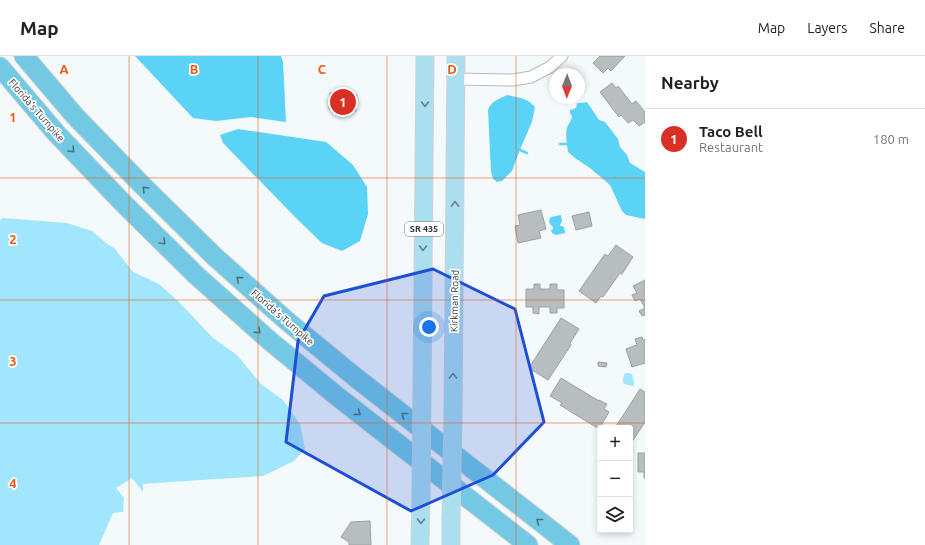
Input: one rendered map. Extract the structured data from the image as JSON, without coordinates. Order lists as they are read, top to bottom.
{
  "streets": {
    "highway": ["Florida's Turnpike"],
    "main road": ["SR 435", "Kirkman Road"]
  },
  "north": "bottom",
  "page": {
    "header": "Map",
    "nav": ["Map", "Layers", "Share"],
    "heading": "Nearby",
    "pins": "1",
    "list": [
      {
        "mark": "1",
        "name": "Taco Bell",
        "note": "Restaurant",
        "value": "180 m"
      }
    ],
    "map_buttons": ["+", "−"]
  },
  "grid": {
    "columns": [
      "A",
      "B",
      "C",
      "D"
    ],
    "rows": [
      "1",
      "2",
      "3",
      "4"
    ]
  }
}
